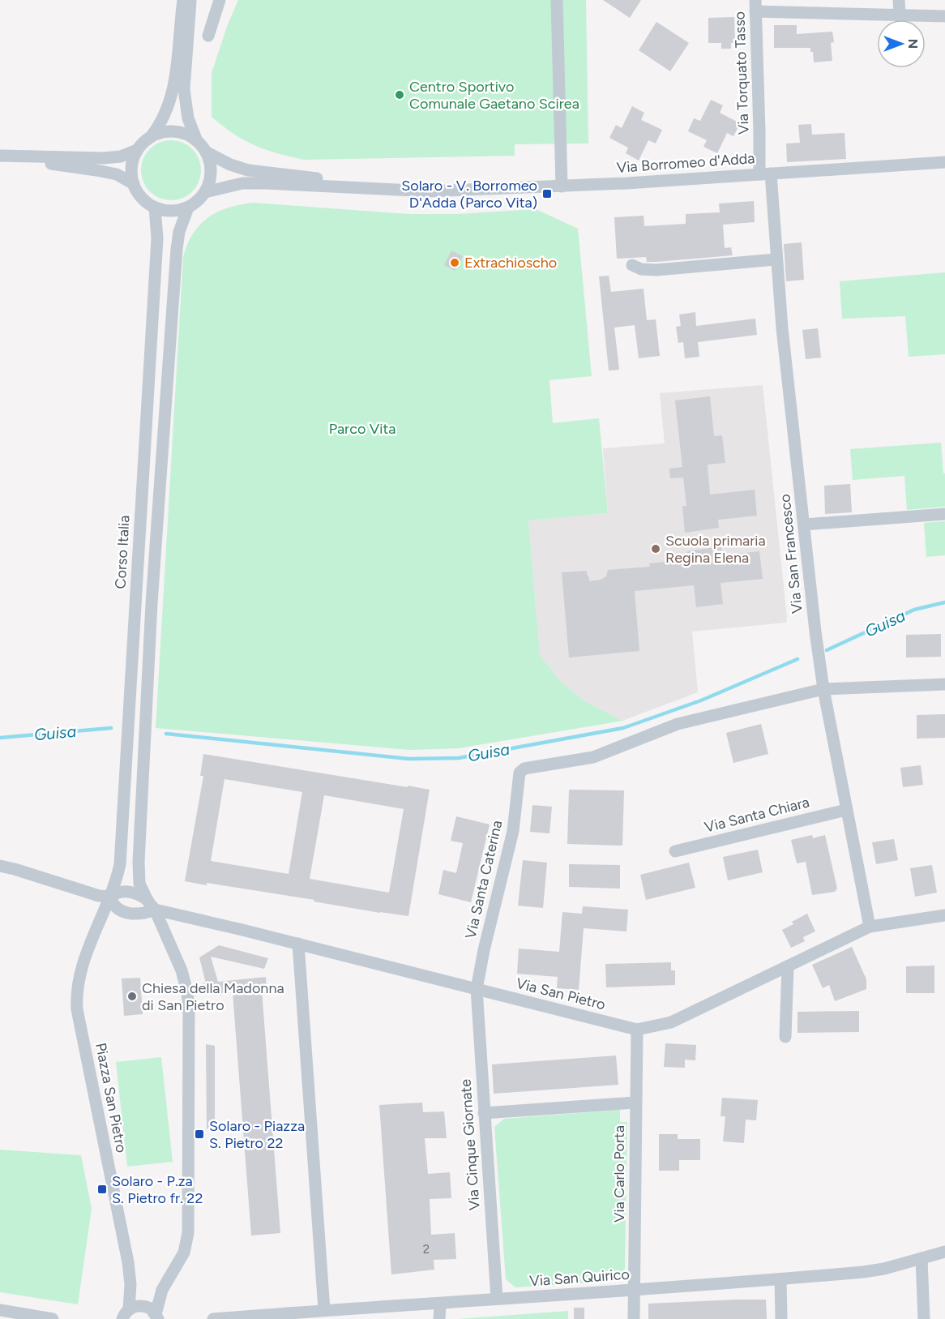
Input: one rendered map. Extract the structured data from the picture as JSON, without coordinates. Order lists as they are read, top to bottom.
{
  "streets": {
    "street": [
      "Via Torquato Tasso",
      "Via Borromeo d'Adda",
      "Corso Italia",
      "Via San Francesco",
      "Via Santa Chiara",
      "Via Santa Caterina",
      "Via San Pietro",
      "Piazza San Pietro",
      "Via Cinque Giornate",
      "Via Carlo Porta",
      "Via San Quirico"
    ]
  },
  "crossings": [
    ["Via Torquato Tasso", "Via Borromeo d'Adda"],
    ["Via Torquato Tasso", "Via San Francesco"],
    ["Via Borromeo d'Adda", "Corso Italia"],
    ["Via Borromeo d'Adda", "Via San Francesco"],
    ["Corso Italia", "Piazza San Pietro"],
    ["Via San Francesco", "Via Santa Chiara"],
    ["Via San Francesco", "Via Santa Caterina"],
    ["Via San Francesco", "Via San Pietro"],
    ["Via Santa Caterina", "Via San Pietro"],
    ["Via Santa Caterina", "Via Cinque Giornate"],
    ["Via San Pietro", "Via Cinque Giornate"],
    ["Via San Pietro", "Via Carlo Porta"],
    ["Via Cinque Giornate", "Via San Quirico"],
    ["Via Carlo Porta", "Via San Quirico"]
  ],
  "water": ["Guisa"],
  "parks": ["Parco Vita"],
  "places": {
    "other": [
      "Centro Sportivo Comunale Gaetano Scirea",
      "Extrachioscho",
      "Scuola primaria Regina Elena",
      "Chiesa della Madonna di San Pietro"
    ],
    "transit": ["Solaro - V. Borromeo D'Adda (Parco Vita)", "Solaro - Piazza S. Pietro 22", "Solaro - P.za S. Pietro fr. 22"]
  },
  "house_numbers": ["2"],
  "north": "right"
}
